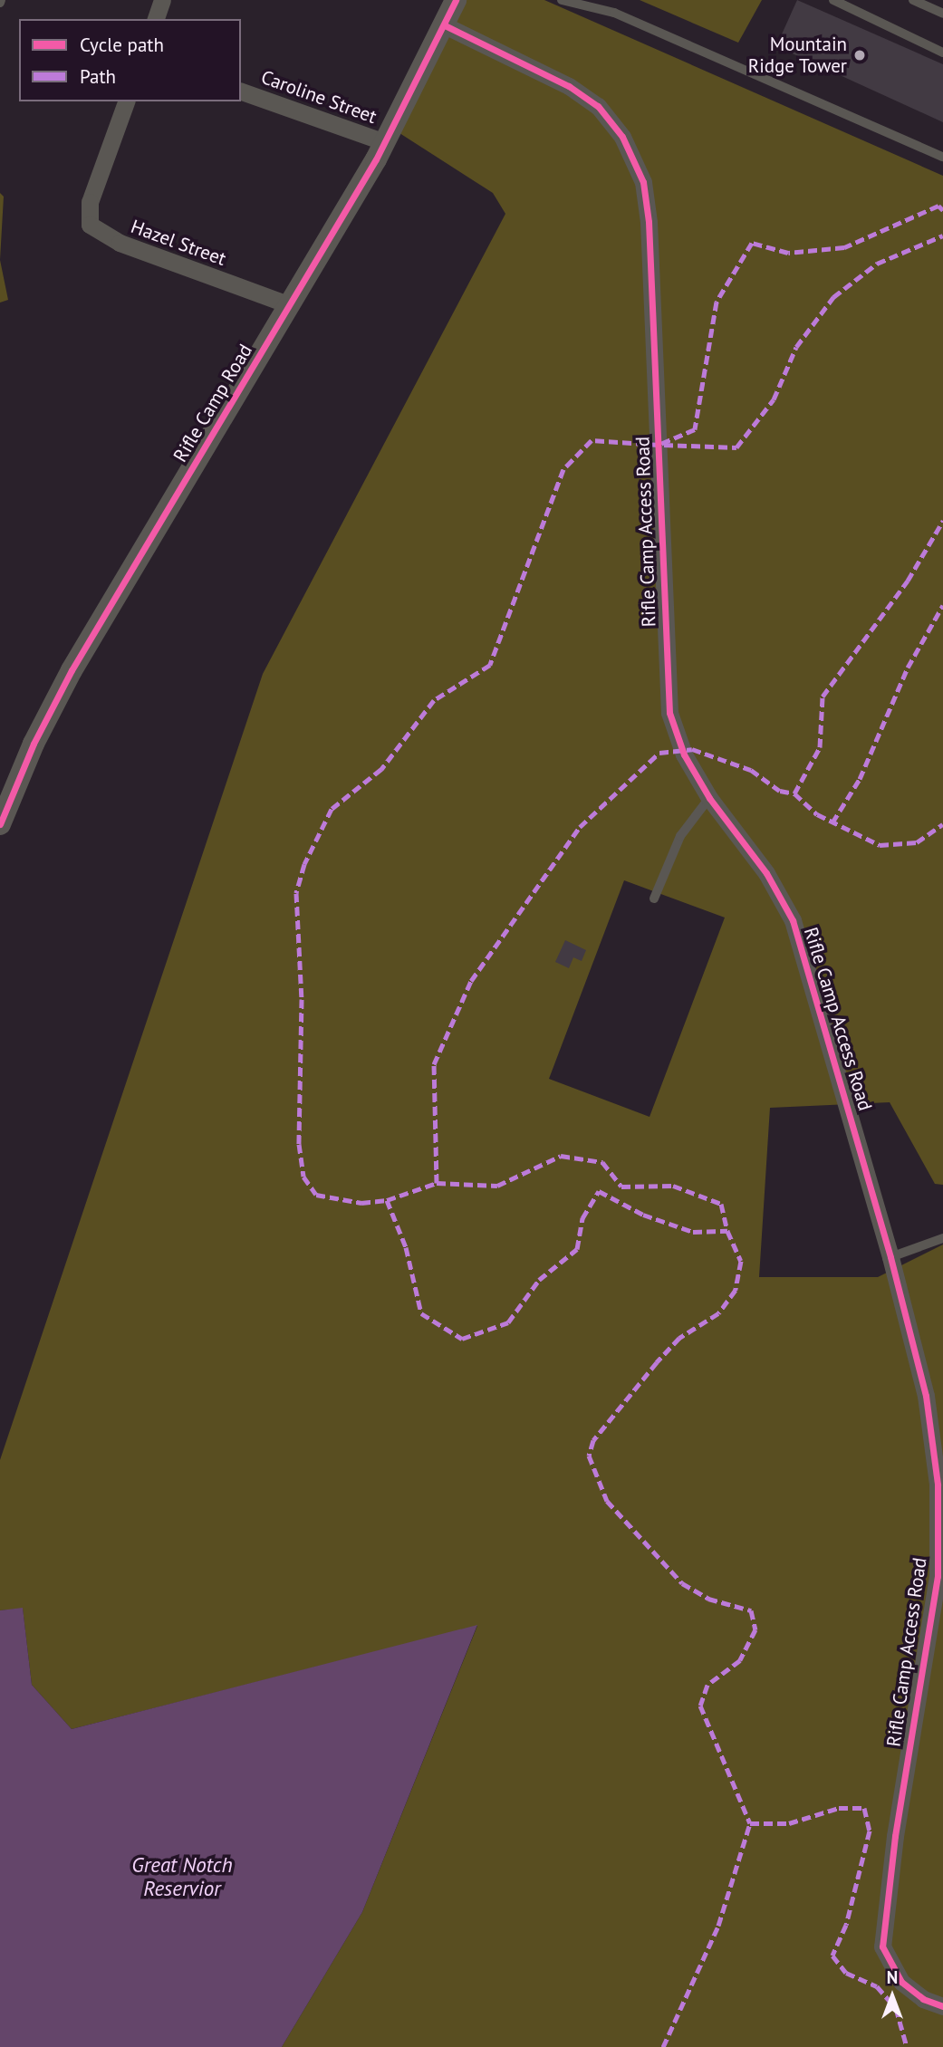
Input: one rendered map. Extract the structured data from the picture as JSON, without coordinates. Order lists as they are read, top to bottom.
{
  "streets": {
    "street": [
      "Caroline Street",
      "Hazel Street",
      "Rifle Camp Road",
      "Rifle Camp Access Road"
    ]
  },
  "crossings": [
    ["Caroline Street", "Rifle Camp Road"],
    ["Hazel Street", "Rifle Camp Road"],
    ["Rifle Camp Road", "Rifle Camp Access Road"]
  ],
  "water": ["Great Notch Reservior"],
  "places": ["Mountain Ridge Tower"],
  "legend": ["Cycle path", "Path"],
  "north": "top"
}
